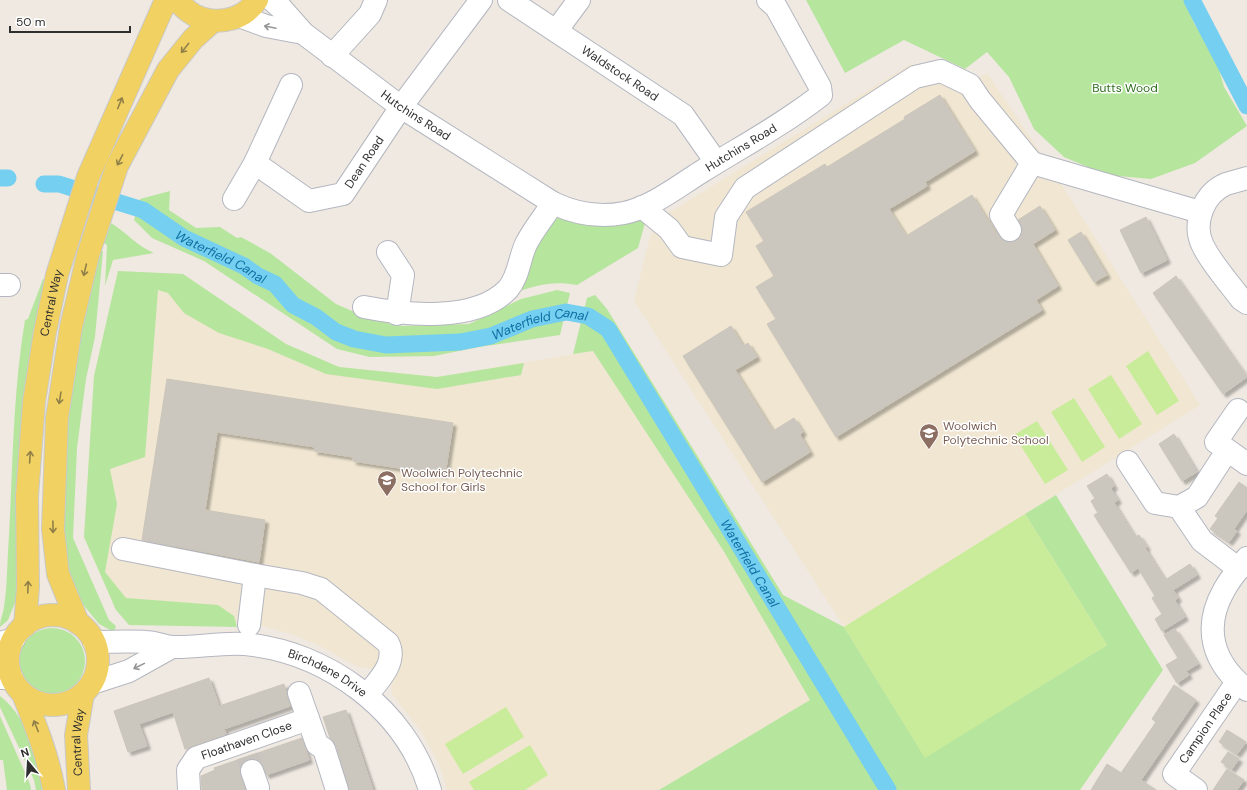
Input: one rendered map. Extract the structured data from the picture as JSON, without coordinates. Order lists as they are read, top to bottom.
{
  "streets": {
    "main road": ["Central Way"],
    "street": [
      "Waldstock Road",
      "Hutchins Road",
      "Dean Road",
      "Birchdene Drive",
      "Campion Place",
      "Floathaven Close"
    ]
  },
  "crossings": [
    ["Waldstock Road", "Hutchins Road"],
    ["Hutchins Road", "Dean Road"],
    ["Central Way", "Birchdene Drive"]
  ],
  "water": ["Waterfield Canal"],
  "parks": ["Butts Wood"],
  "places": {
    "school or university": ["Woolwich Polytechnic School", "Woolwich Polytechnic School for Girls"]
  },
  "scale_bar": "50 m",
  "north": "top"
}
